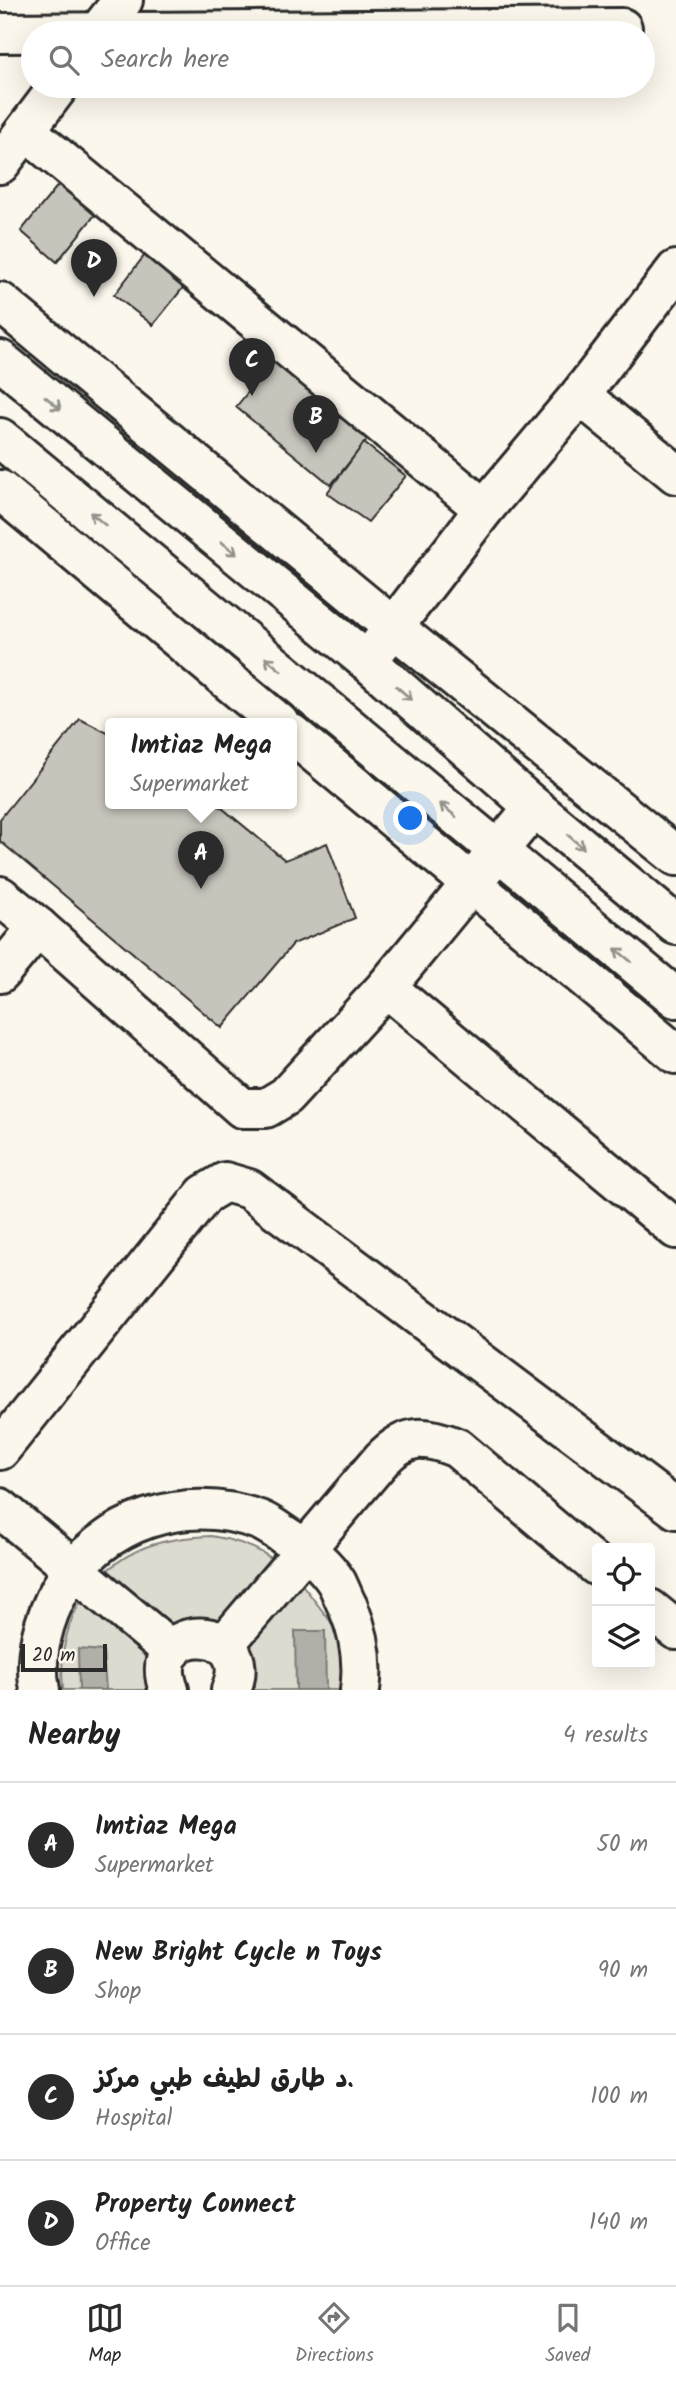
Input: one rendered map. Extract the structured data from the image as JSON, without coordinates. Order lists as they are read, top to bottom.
{
  "scale_bar": "20 m",
  "page": {
    "search": "Search here",
    "pins": [
      "D",
      "C",
      "B",
      "A"
    ],
    "popup": ["Imtiaz Mega", "Supermarket"],
    "scale": "20 m",
    "heading": ["Nearby", "4 results"],
    "list": [
      {
        "mark": "A",
        "name": "Imtiaz Mega",
        "note": "Supermarket",
        "value": "50 m"
      },
      {
        "mark": "B",
        "name": "New Bright Cycle n Toys",
        "note": "Shop",
        "value": "90 m"
      },
      {
        "mark": "C",
        "name": "د طارق لطیف طبي مرکز.",
        "note": "Hospital",
        "value": "100 m"
      },
      {
        "mark": "D",
        "name": "Property Connect",
        "note": "Office",
        "value": "140 m"
      }
    ],
    "nav": ["Map", "Directions", "Saved"]
  }
}
